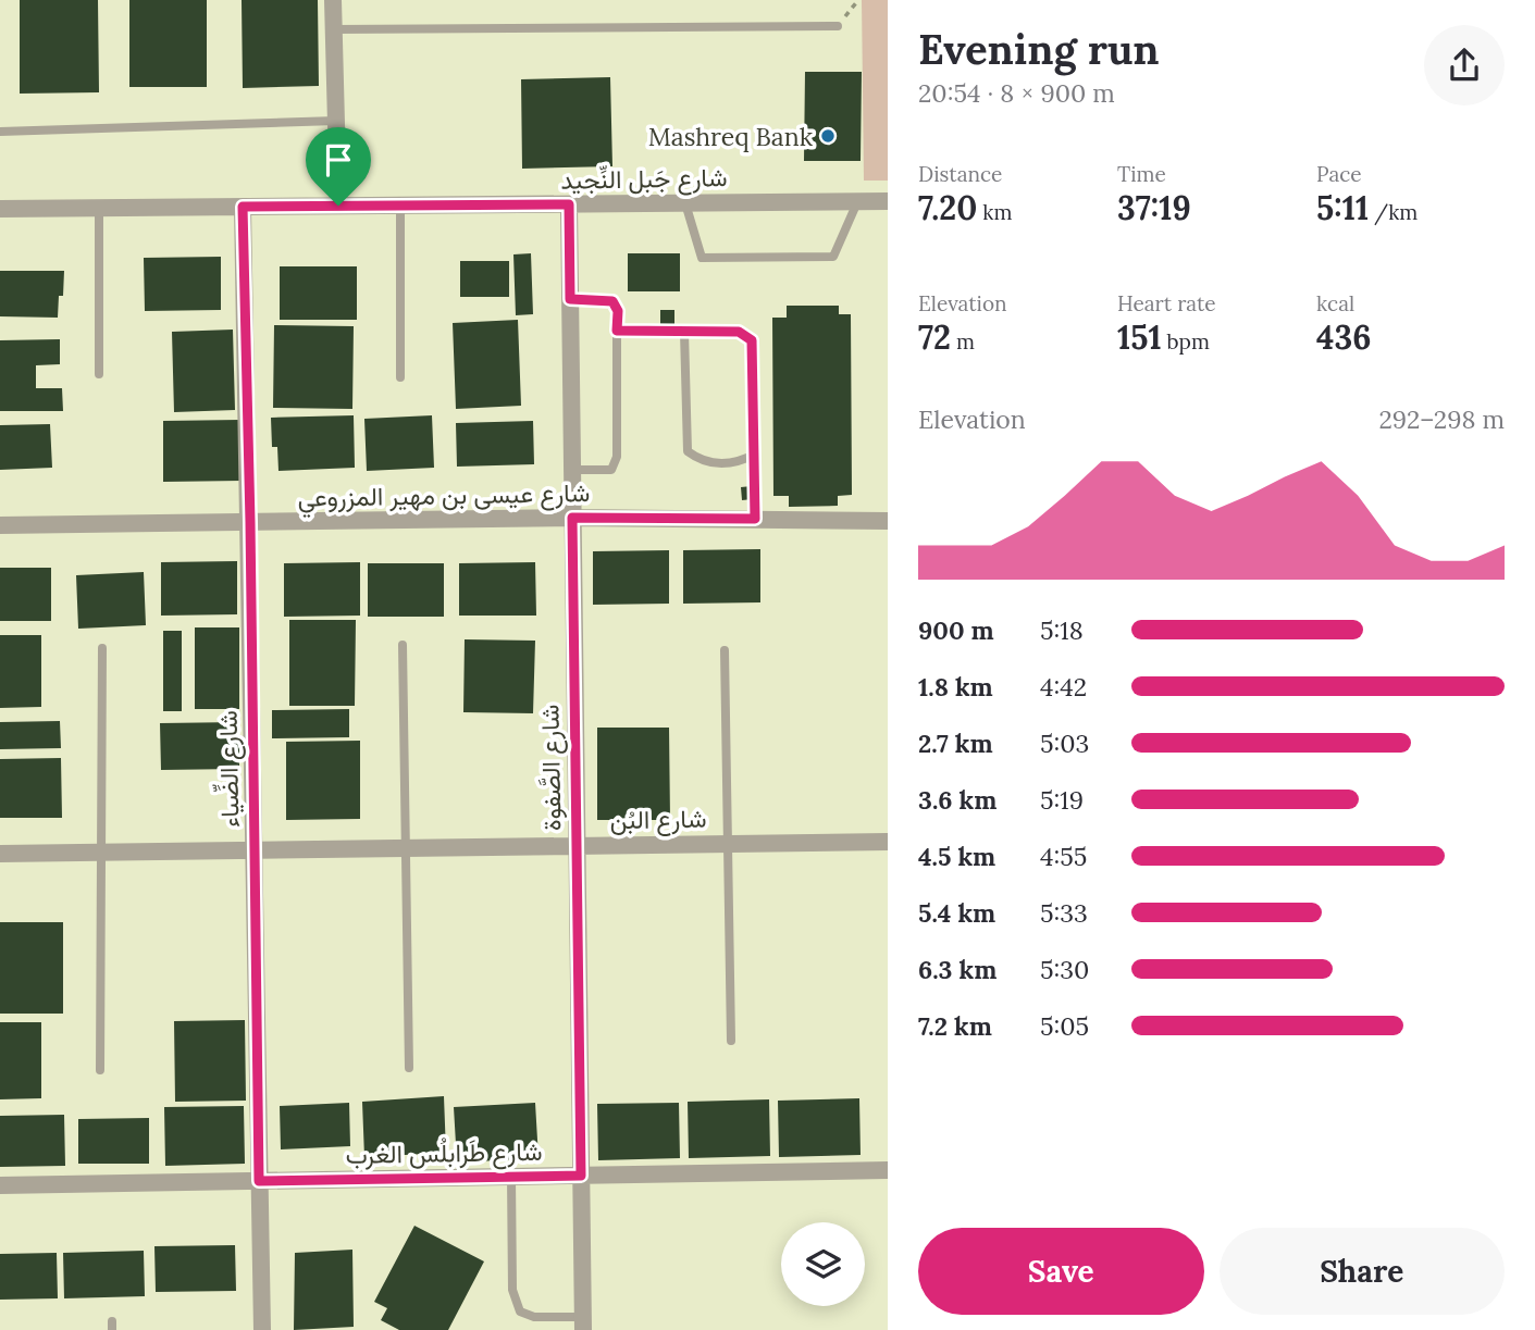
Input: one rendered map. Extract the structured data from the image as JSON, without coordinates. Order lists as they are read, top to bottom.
{
  "streets": {
    "street": [
      "شارع جَبل النِّجيد",
      "شارع عيسى بن مهير المزروعي",
      "شارع الصَّفوة",
      "شارع الضِّياء",
      "شارع البُن",
      "شارع طَرابلُس الغرب"
    ]
  },
  "crossings": [
    ["شارع جَبل النِّجيد", "شارع الصَّفوة"],
    ["شارع جَبل النِّجيد", "شارع الضِّياء"],
    ["شارع عيسى بن مهير المزروعي", "شارع الصَّفوة"],
    ["شارع عيسى بن مهير المزروعي", "شارع الضِّياء"],
    ["شارع الصَّفوة", "شارع البُن"],
    ["شارع الصَّفوة", "شارع طَرابلُس الغرب"],
    ["شارع الضِّياء", "شارع البُن"],
    ["شارع الضِّياء", "شارع طَرابلُس الغرب"]
  ],
  "places": ["Mashreq Bank"],
  "page": {
    "heading": ["Evening run", "20:54 · 8 × 900 m"],
    "stats": [
      ["Distance", "7.20 km"],
      ["Time", "37:19"],
      ["Pace", "5:11 /km"],
      ["Elevation", "72 m"],
      ["Heart rate", "151 bpm"],
      ["kcal", "436"]
    ],
    "chart": ["Elevation", "292–298 m"],
    "list": [
      {
        "name": "900 m",
        "note": "5:18"
      },
      {
        "name": "1.8 km",
        "note": "4:42"
      },
      {
        "name": "2.7 km",
        "note": "5:03"
      },
      {
        "name": "3.6 km",
        "note": "5:19"
      },
      {
        "name": "4.5 km",
        "note": "4:55"
      },
      {
        "name": "5.4 km",
        "note": "5:33"
      },
      {
        "name": "6.3 km",
        "note": "5:30"
      },
      {
        "name": "7.2 km",
        "note": "5:05"
      }
    ],
    "buttons": ["Save", "Share"]
  }
}
